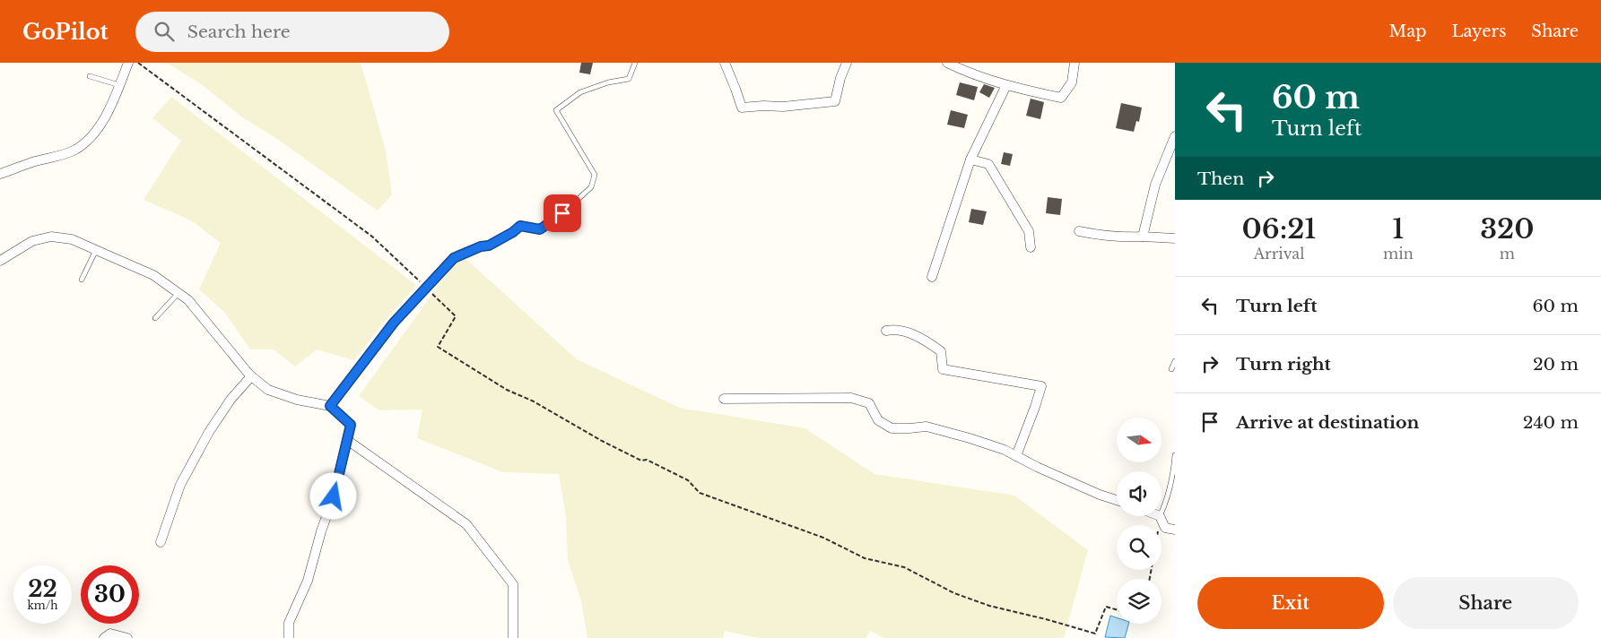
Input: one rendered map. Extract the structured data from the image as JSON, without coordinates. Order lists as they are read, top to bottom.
{
  "north": "right",
  "page": {
    "header": "GoPilot",
    "search": "Search here",
    "nav": ["Map", "Layers", "Share"],
    "turn": ["60 m", "Turn left"],
    "then": "Then",
    "eta": [
      "06:21",
      "Arrival",
      "1",
      "min",
      "320",
      "m"
    ],
    "list": [
      {
        "name": "Turn left",
        "value": "60 m"
      },
      {
        "name": "Turn right",
        "value": "20 m"
      },
      {
        "name": "Arrive at destination",
        "value": "240 m"
      }
    ],
    "speed": "22 km/h",
    "limit": "30",
    "buttons": ["Exit", "Share"]
  }
}
